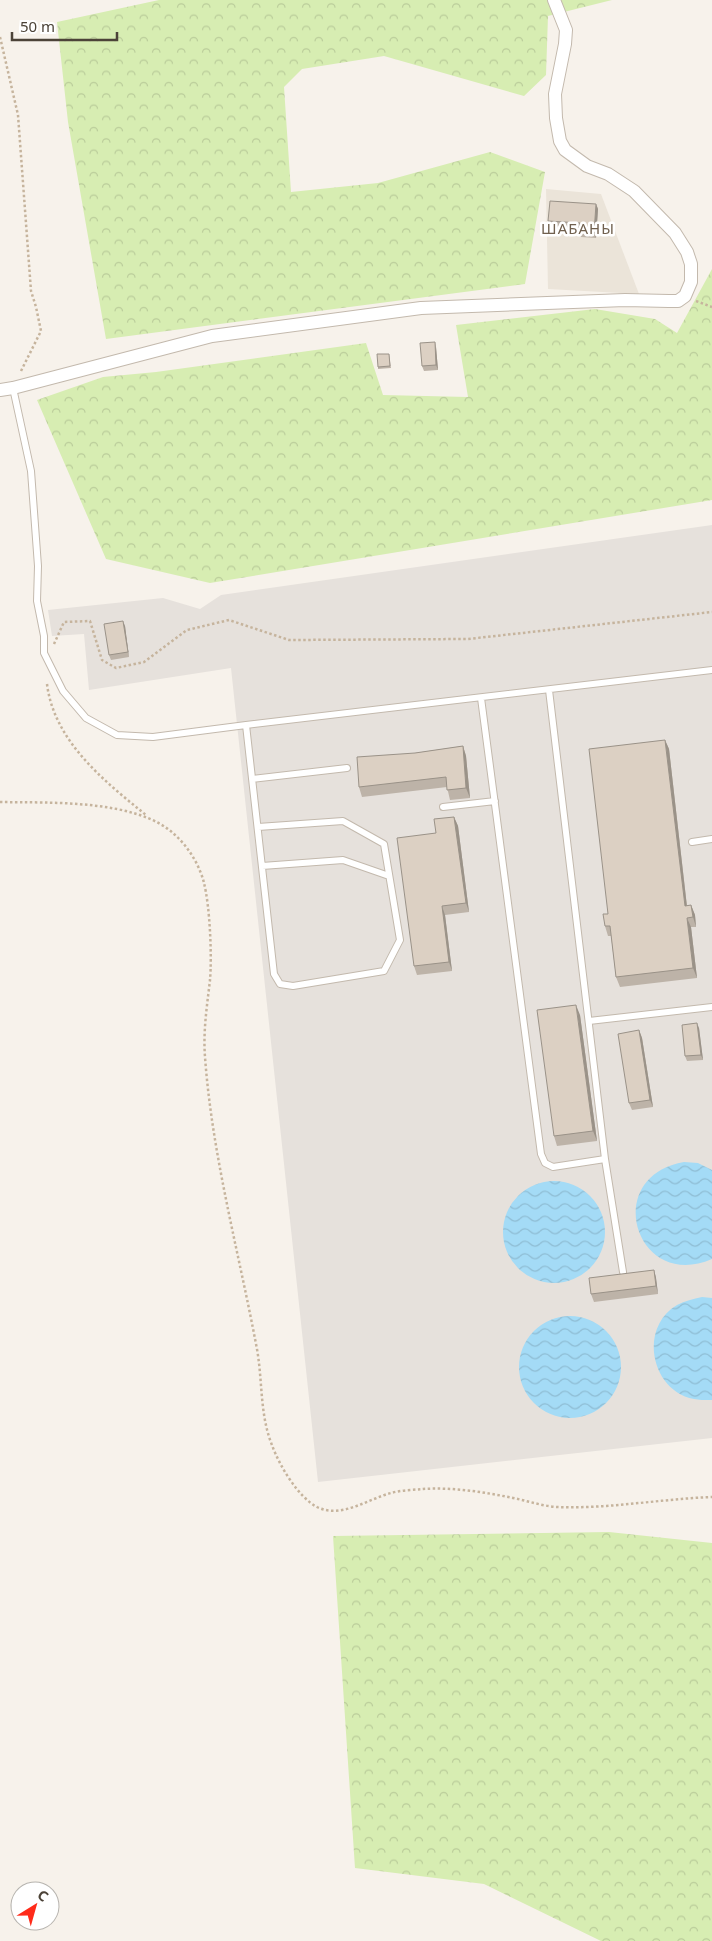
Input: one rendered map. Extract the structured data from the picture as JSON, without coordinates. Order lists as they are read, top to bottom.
{
  "districts": ["ШАБАНЫ"],
  "scale_bar": "50 m",
  "north": "top right"
}
